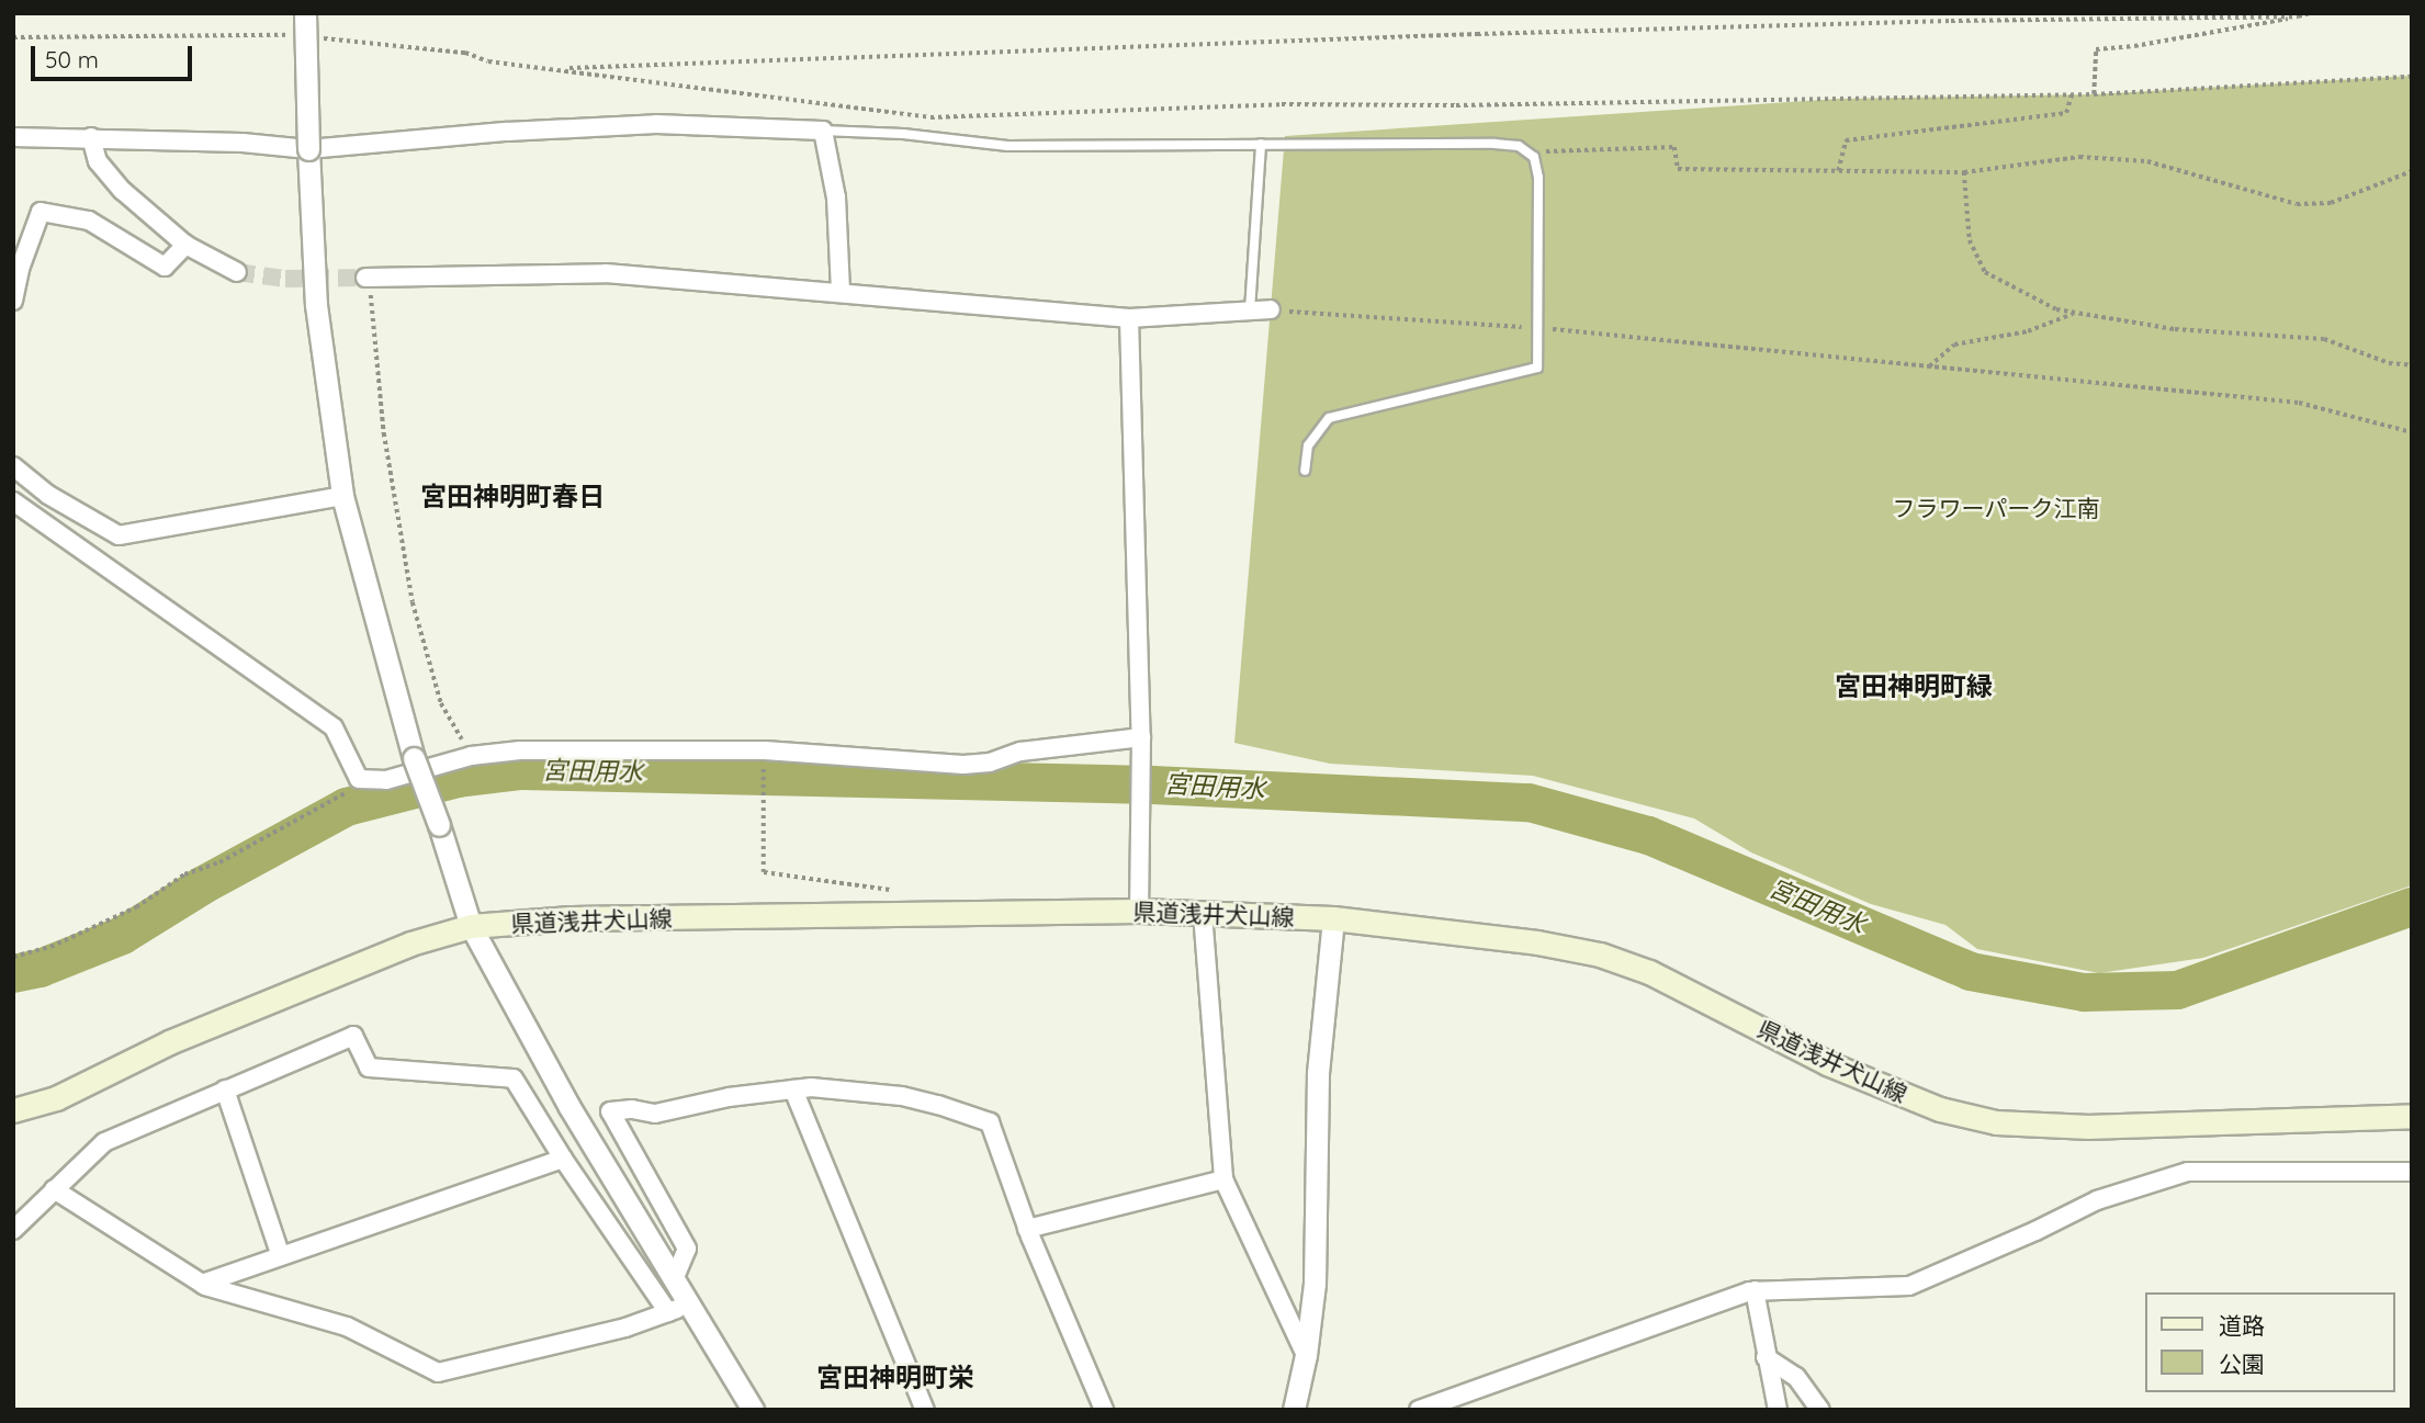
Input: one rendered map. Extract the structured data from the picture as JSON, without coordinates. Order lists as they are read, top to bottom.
{
  "streets": {
    "main road": ["県道浅井犬山線"]
  },
  "districts": ["宮田神明町春日", "宮田神明町緑", "宮田神明町栄"],
  "water": ["宮田用水"],
  "parks": ["フラワーパーク江南"],
  "legend": ["道路", "公園"],
  "scale_bar": "50 m"
}
